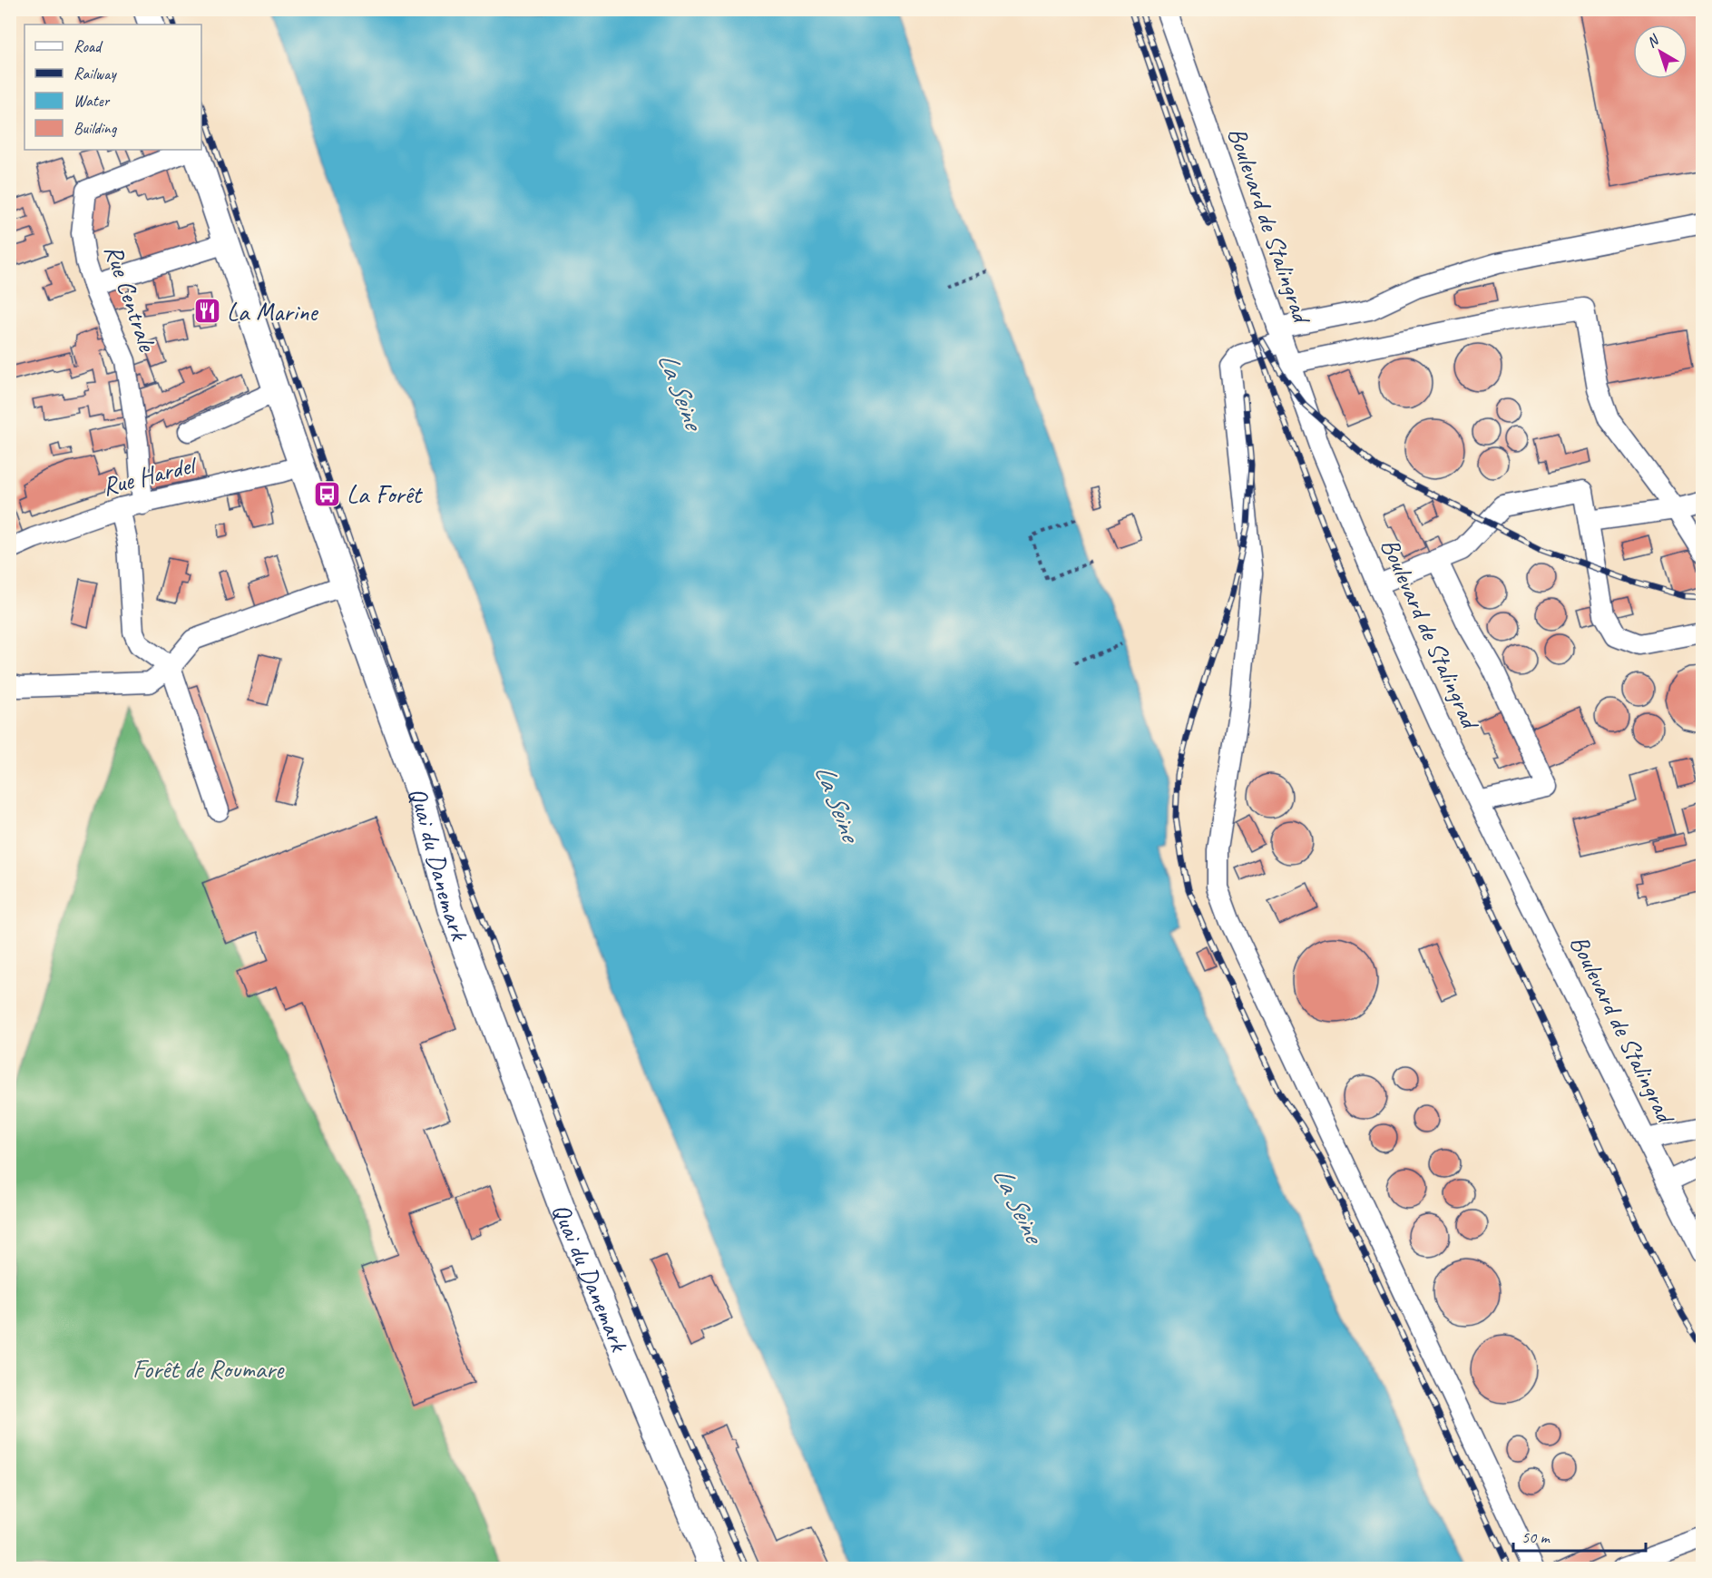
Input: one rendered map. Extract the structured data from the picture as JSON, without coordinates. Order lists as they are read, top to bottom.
{
  "streets": {
    "main road": ["Quai du Danemark"],
    "street": ["Boulevard de Stalingrad", "Rue Centrale", "Rue Hardel"]
  },
  "crossings": [
    ["Rue Centrale", "Rue Hardel"],
    ["Rue Hardel", "Quai du Danemark"]
  ],
  "water": ["La Seine"],
  "parks": ["Forêt de Roumare"],
  "places": {
    "restaurant": ["La Marine"],
    "bus stop": ["La Forêt"]
  },
  "legend": [
    "Road",
    "Railway",
    "Water",
    "Building"
  ],
  "scale_bar": "50 m",
  "north": "top left"
}
